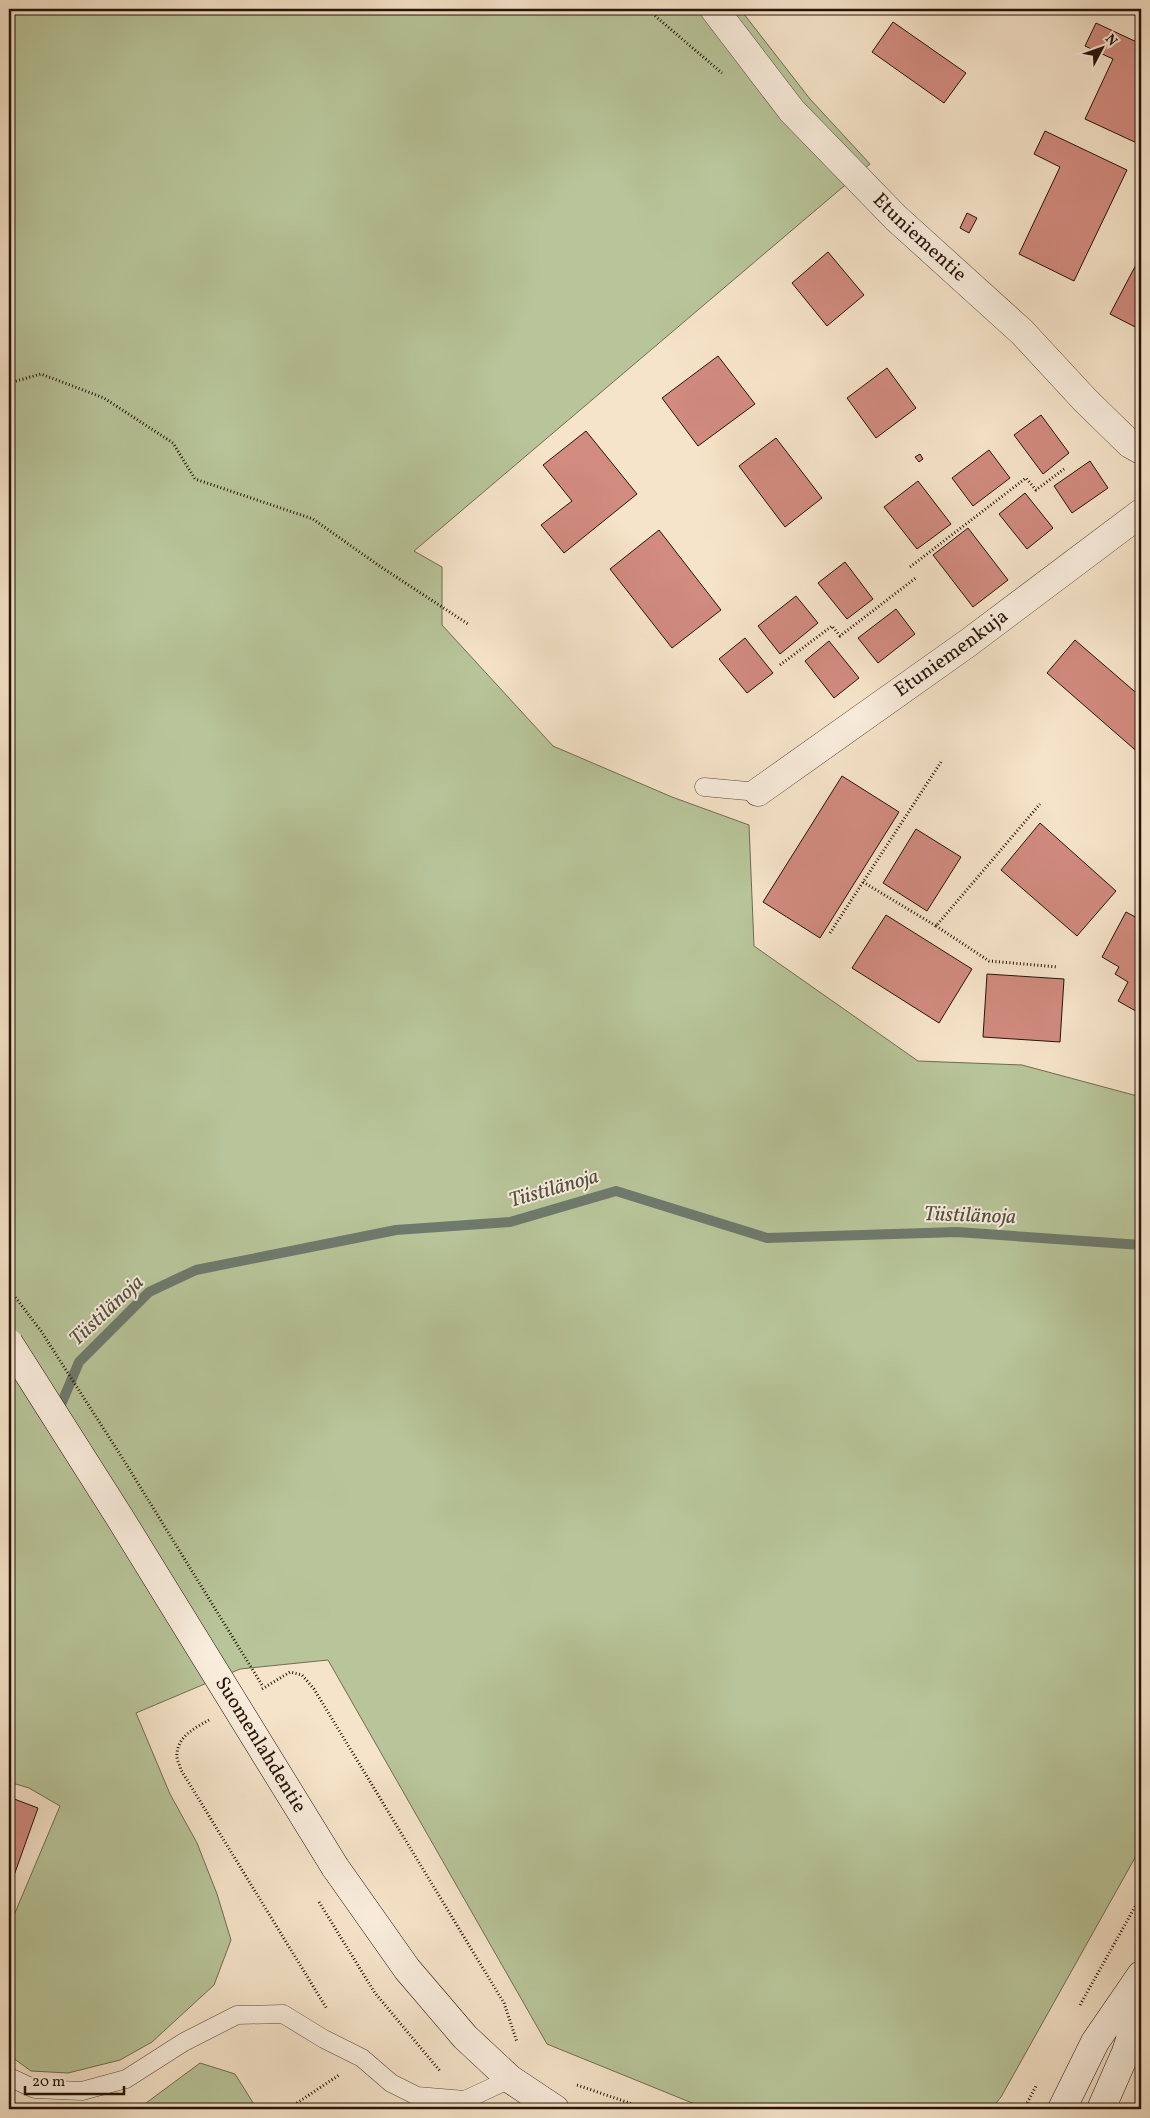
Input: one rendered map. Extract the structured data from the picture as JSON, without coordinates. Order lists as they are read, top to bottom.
{
  "streets": {
    "main road": ["Etuniementie", "Etuniemenkuja", "Suomenlahdentie"]
  },
  "water": ["Tiistilänoja"],
  "scale_bar": "20 m",
  "north": "top right"
}
